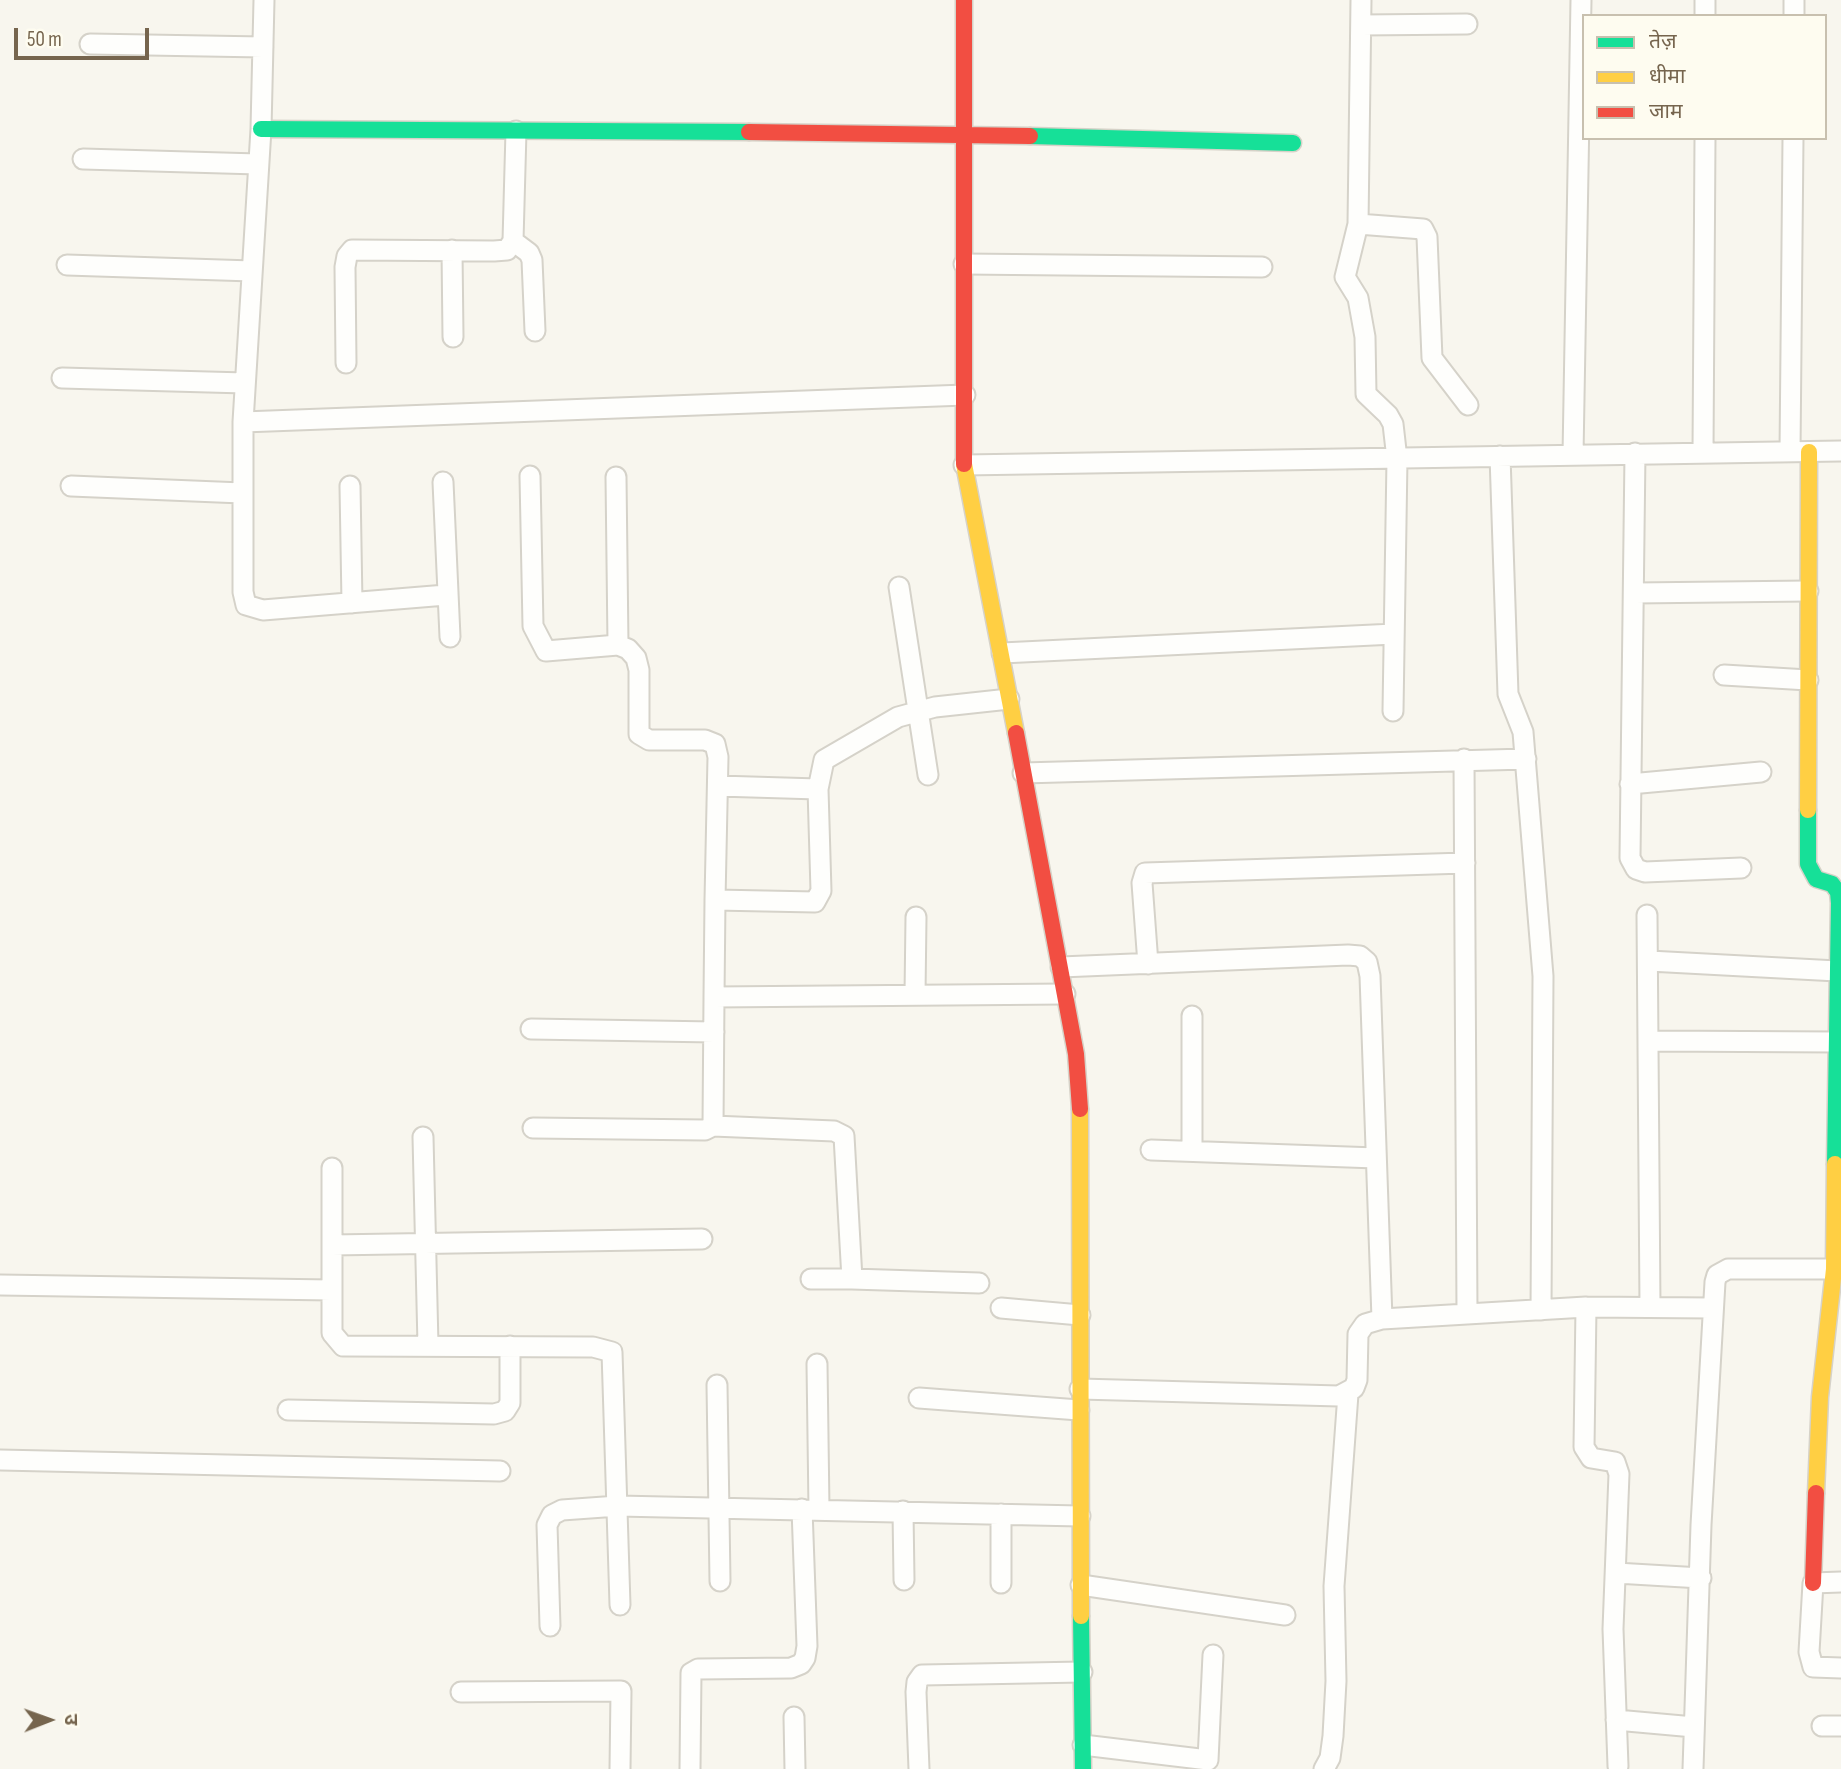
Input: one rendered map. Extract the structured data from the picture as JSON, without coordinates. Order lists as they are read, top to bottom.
{
  "legend": ["तेज़", "धीमा", "जाम"],
  "scale_bar": "50 m",
  "north": "right"
}
